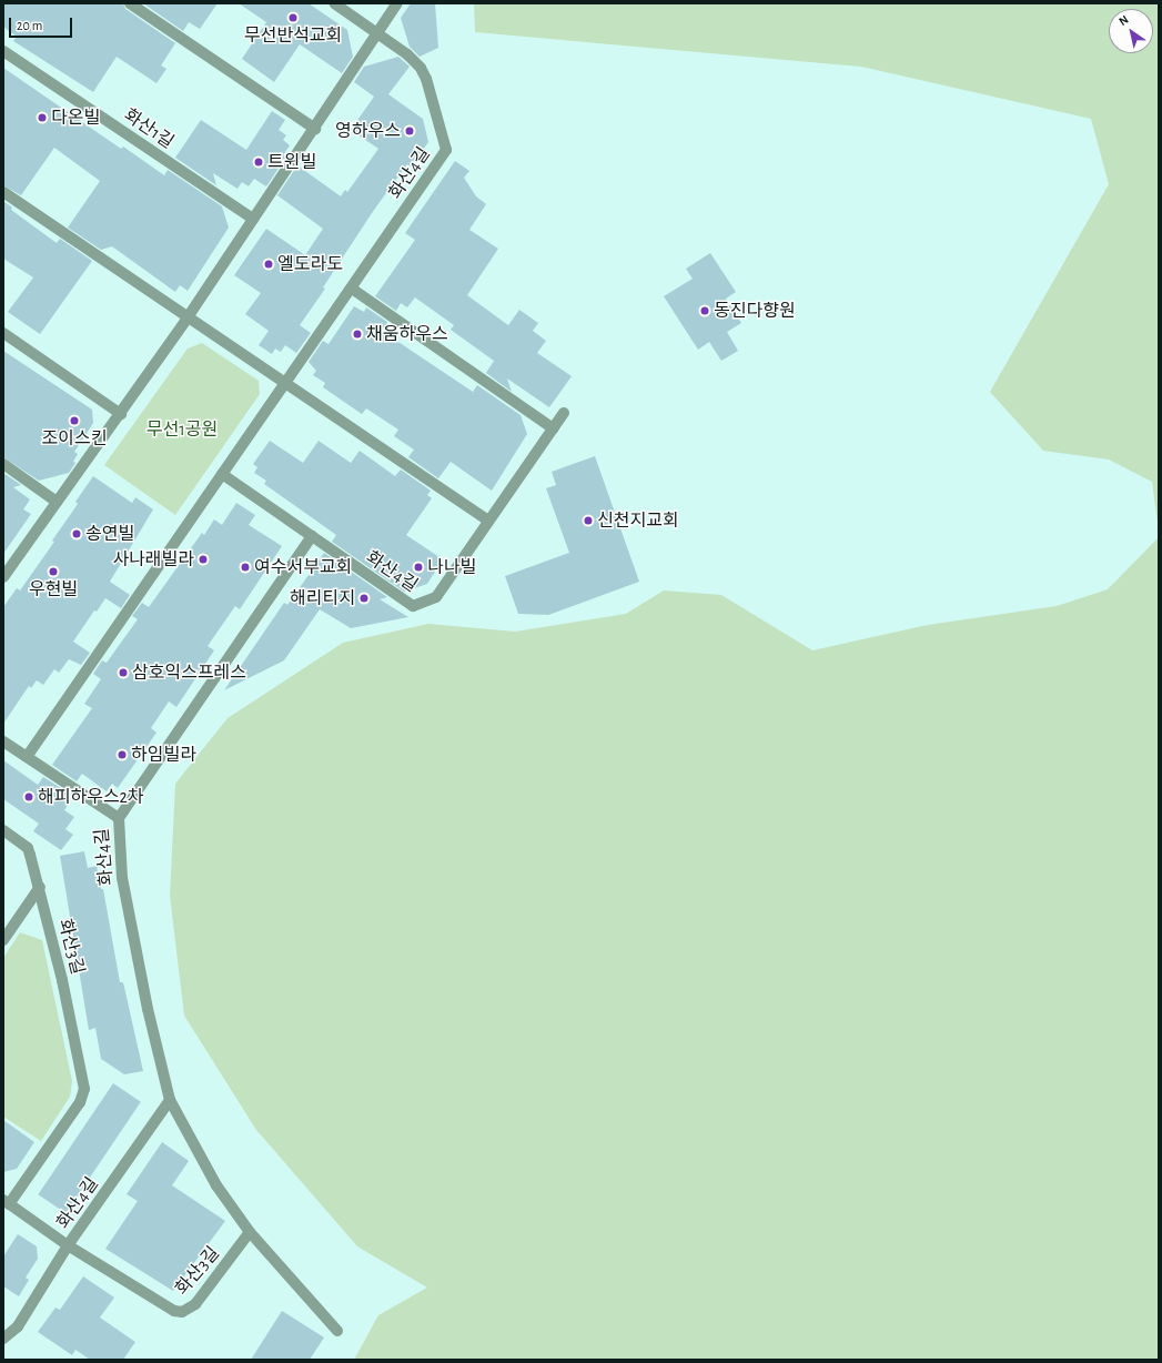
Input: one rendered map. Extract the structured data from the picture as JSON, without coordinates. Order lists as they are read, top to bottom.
{
  "streets": {
    "street": ["화산1길", "화산4길", "화산3길"]
  },
  "crossings": [
    ["화산4길", "화산3길"]
  ],
  "parks": ["무선1공원"],
  "places": [
    "무선반석교회",
    "다온빌",
    "영하우스",
    "트윈빌",
    "엘도라도",
    "동진다향원",
    "채움하우스",
    "조이스킨",
    "신천지교회",
    "송연빌",
    "사나래빌라",
    "여수서부교회",
    "나나빌",
    "우현빌",
    "해리티지",
    "삼호익스프레스",
    "하임빌라",
    "해피하우스2차"
  ],
  "scale_bar": "20 m",
  "north": "top left"
}
